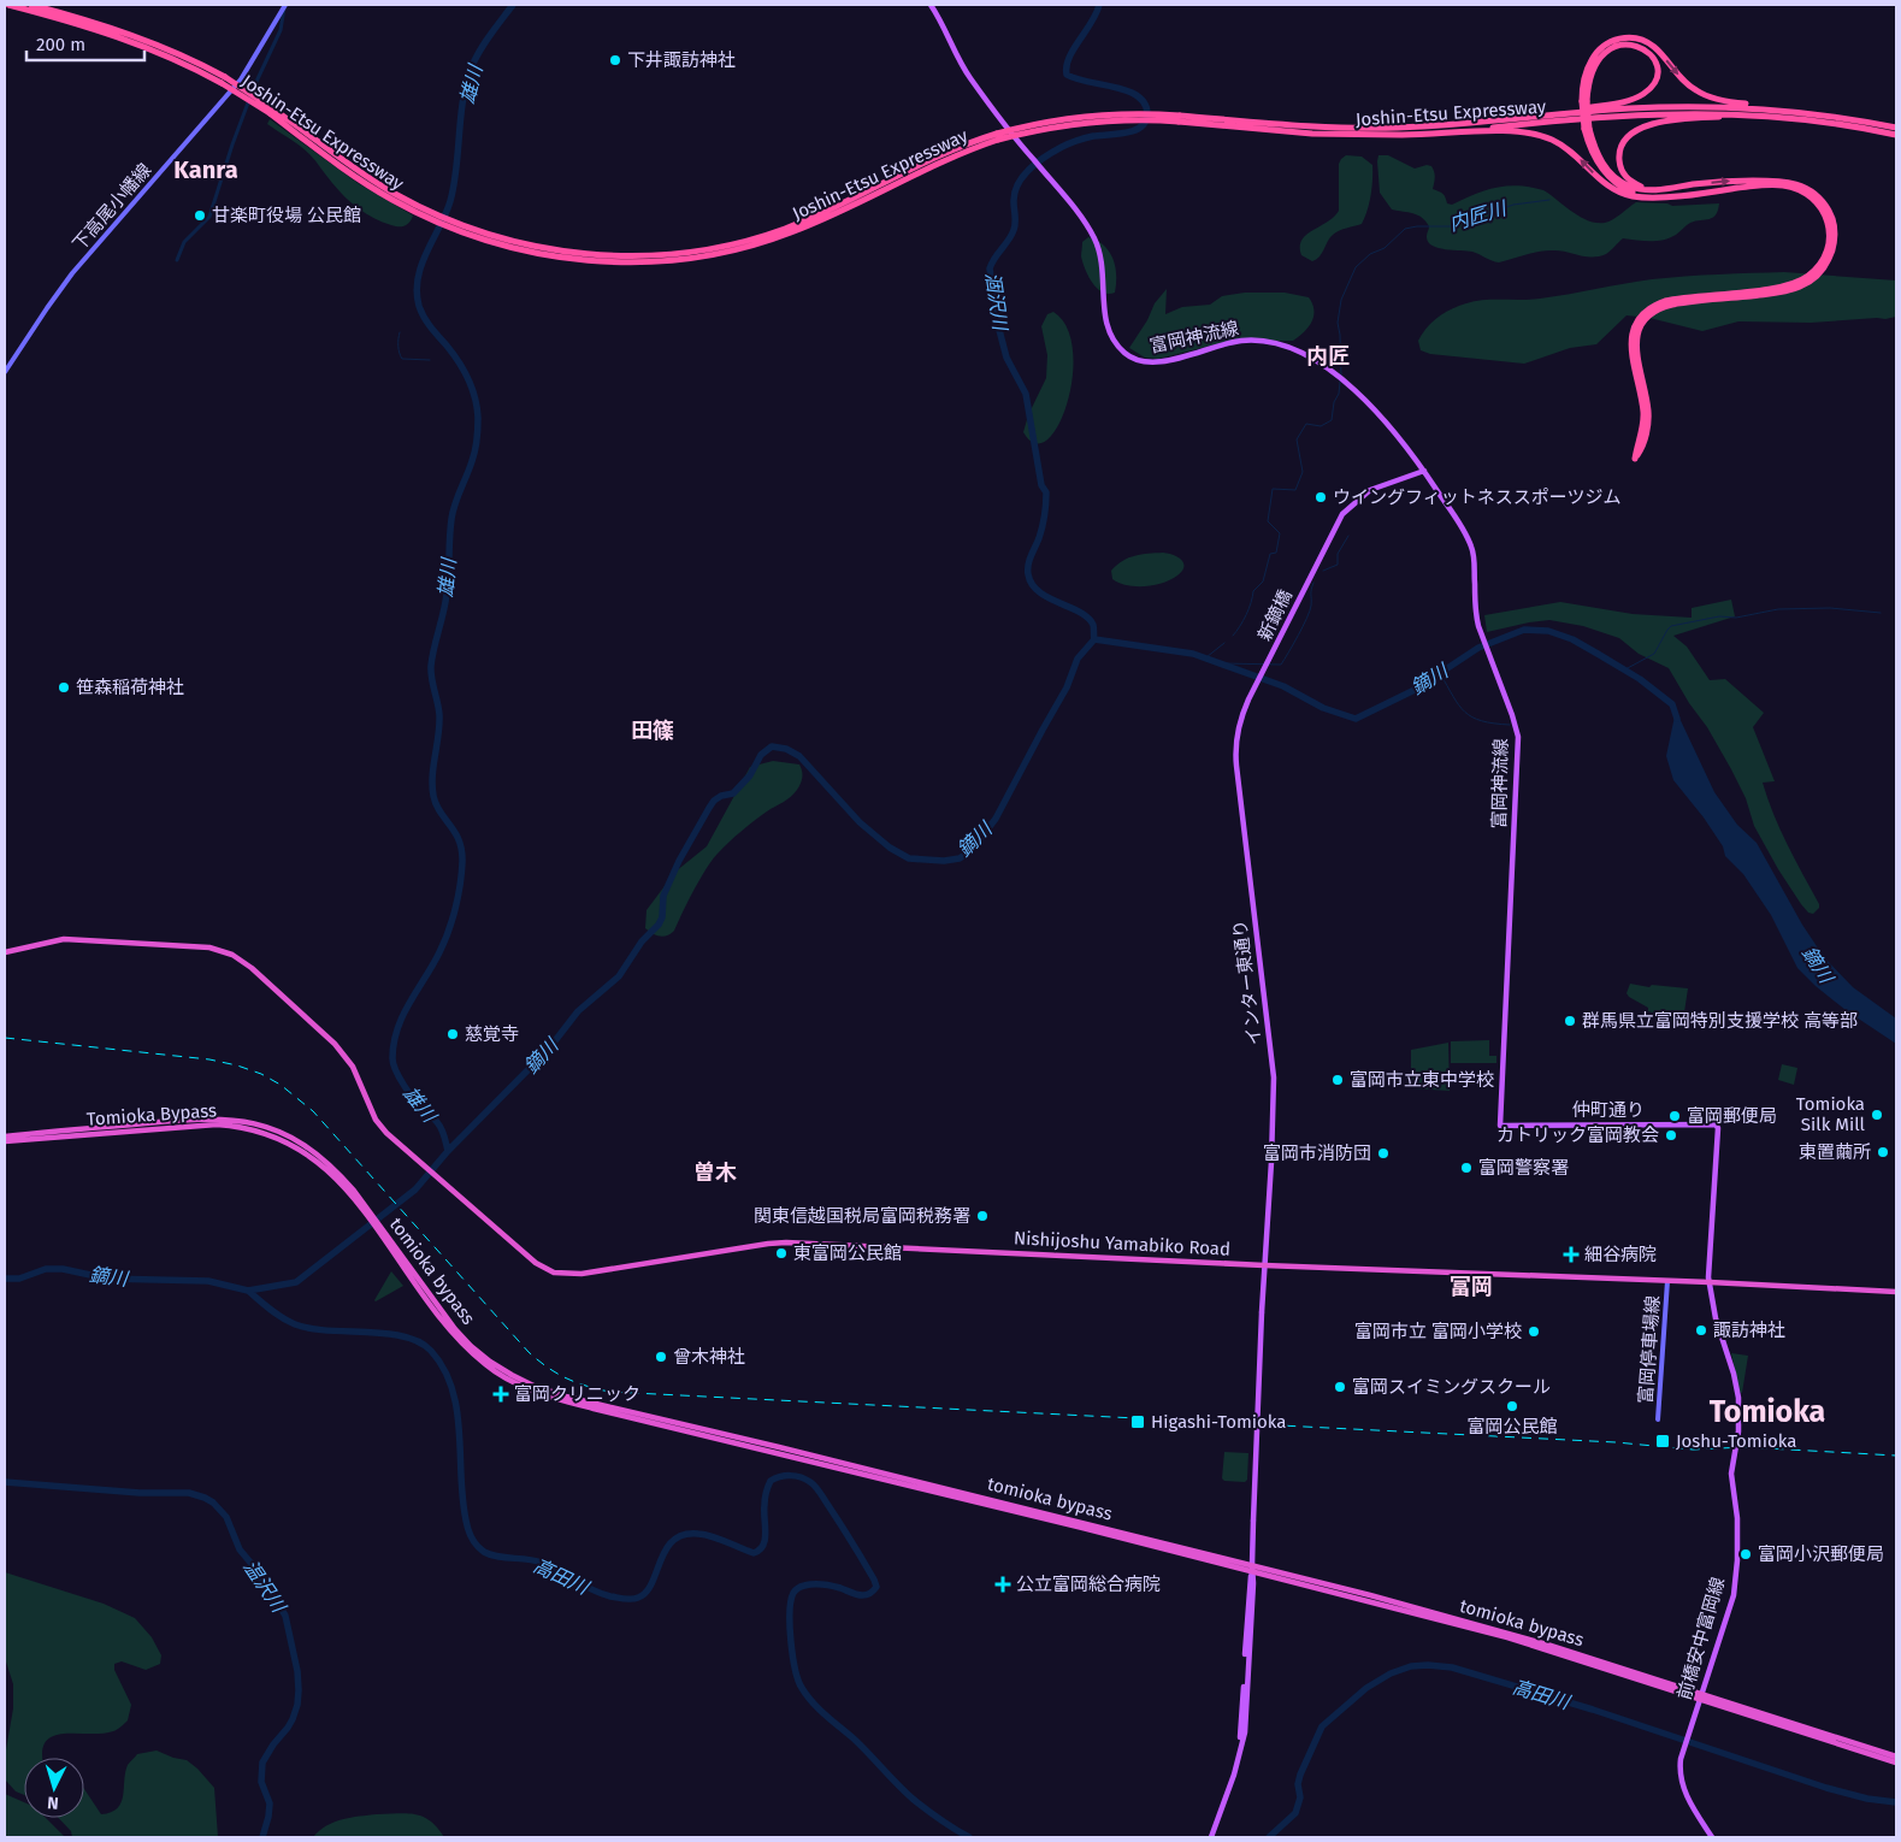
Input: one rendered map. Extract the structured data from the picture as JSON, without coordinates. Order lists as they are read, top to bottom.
{
  "streets": {
    "highway": [
      "Joshin-Etsu Expressway",
      "Tomioka Bypass",
      "Nishijoshu Yamabiko Road",
      "tomioka bypass"
    ],
    "main road": [
      "下高尾小幡線",
      "富岡神流線",
      "新鏑橋",
      "インター東通り",
      "仲町通り",
      "富岡停車場線",
      "前橋安中富岡線"
    ]
  },
  "crossings": [
    ["富岡神流線", "新鏑橋"],
    ["富岡神流線", "仲町通り"],
    ["新鏑橋", "インター東通り"],
    ["インター東通り", "Nishijoshu Yamabiko Road"],
    ["仲町通り", "Nishijoshu Yamabiko Road"],
    ["仲町通り", "前橋安中富岡線"],
    ["Tomioka Bypass", "tomioka bypass"],
    ["Nishijoshu Yamabiko Road", "富岡停車場線"],
    ["Nishijoshu Yamabiko Road", "前橋安中富岡線"],
    ["tomioka bypass", "前橋安中富岡線"]
  ],
  "districts": [
    "Kanra",
    "内匠",
    "田篠",
    "曽木",
    "富岡",
    "Tomioka"
  ],
  "water": [
    "雄川",
    "内匠川",
    "涸沢川",
    "鏑川",
    "高田川",
    "温沢川"
  ],
  "places": {
    "other": [
      "下井諏訪神社",
      "甘楽町役場 公民館",
      "ウイングフィットネススポーツジム",
      "笹森稲荷神社",
      "群馬県立富岡特別支援学校 高等部",
      "慈覚寺",
      "富岡市立東中学校",
      "Tomioka Silk Mill",
      "富岡郵便局",
      "カトリック富岡教会",
      "東置繭所",
      "富岡市消防団",
      "富岡警察署",
      "関東信越国税局富岡税務署",
      "東富岡公民館",
      "諏訪神社",
      "富岡市立 富岡小学校",
      "曾木神社",
      "富岡スイミングスクール",
      "富岡公民館",
      "富岡小沢郵便局"
    ],
    "health": ["細谷病院", "富岡クリニック", "公立富岡総合病院"],
    "transit": ["Higashi-Tomioka", "Joshu-Tomioka"]
  },
  "scale_bar": "200 m",
  "north": "bottom"
}
